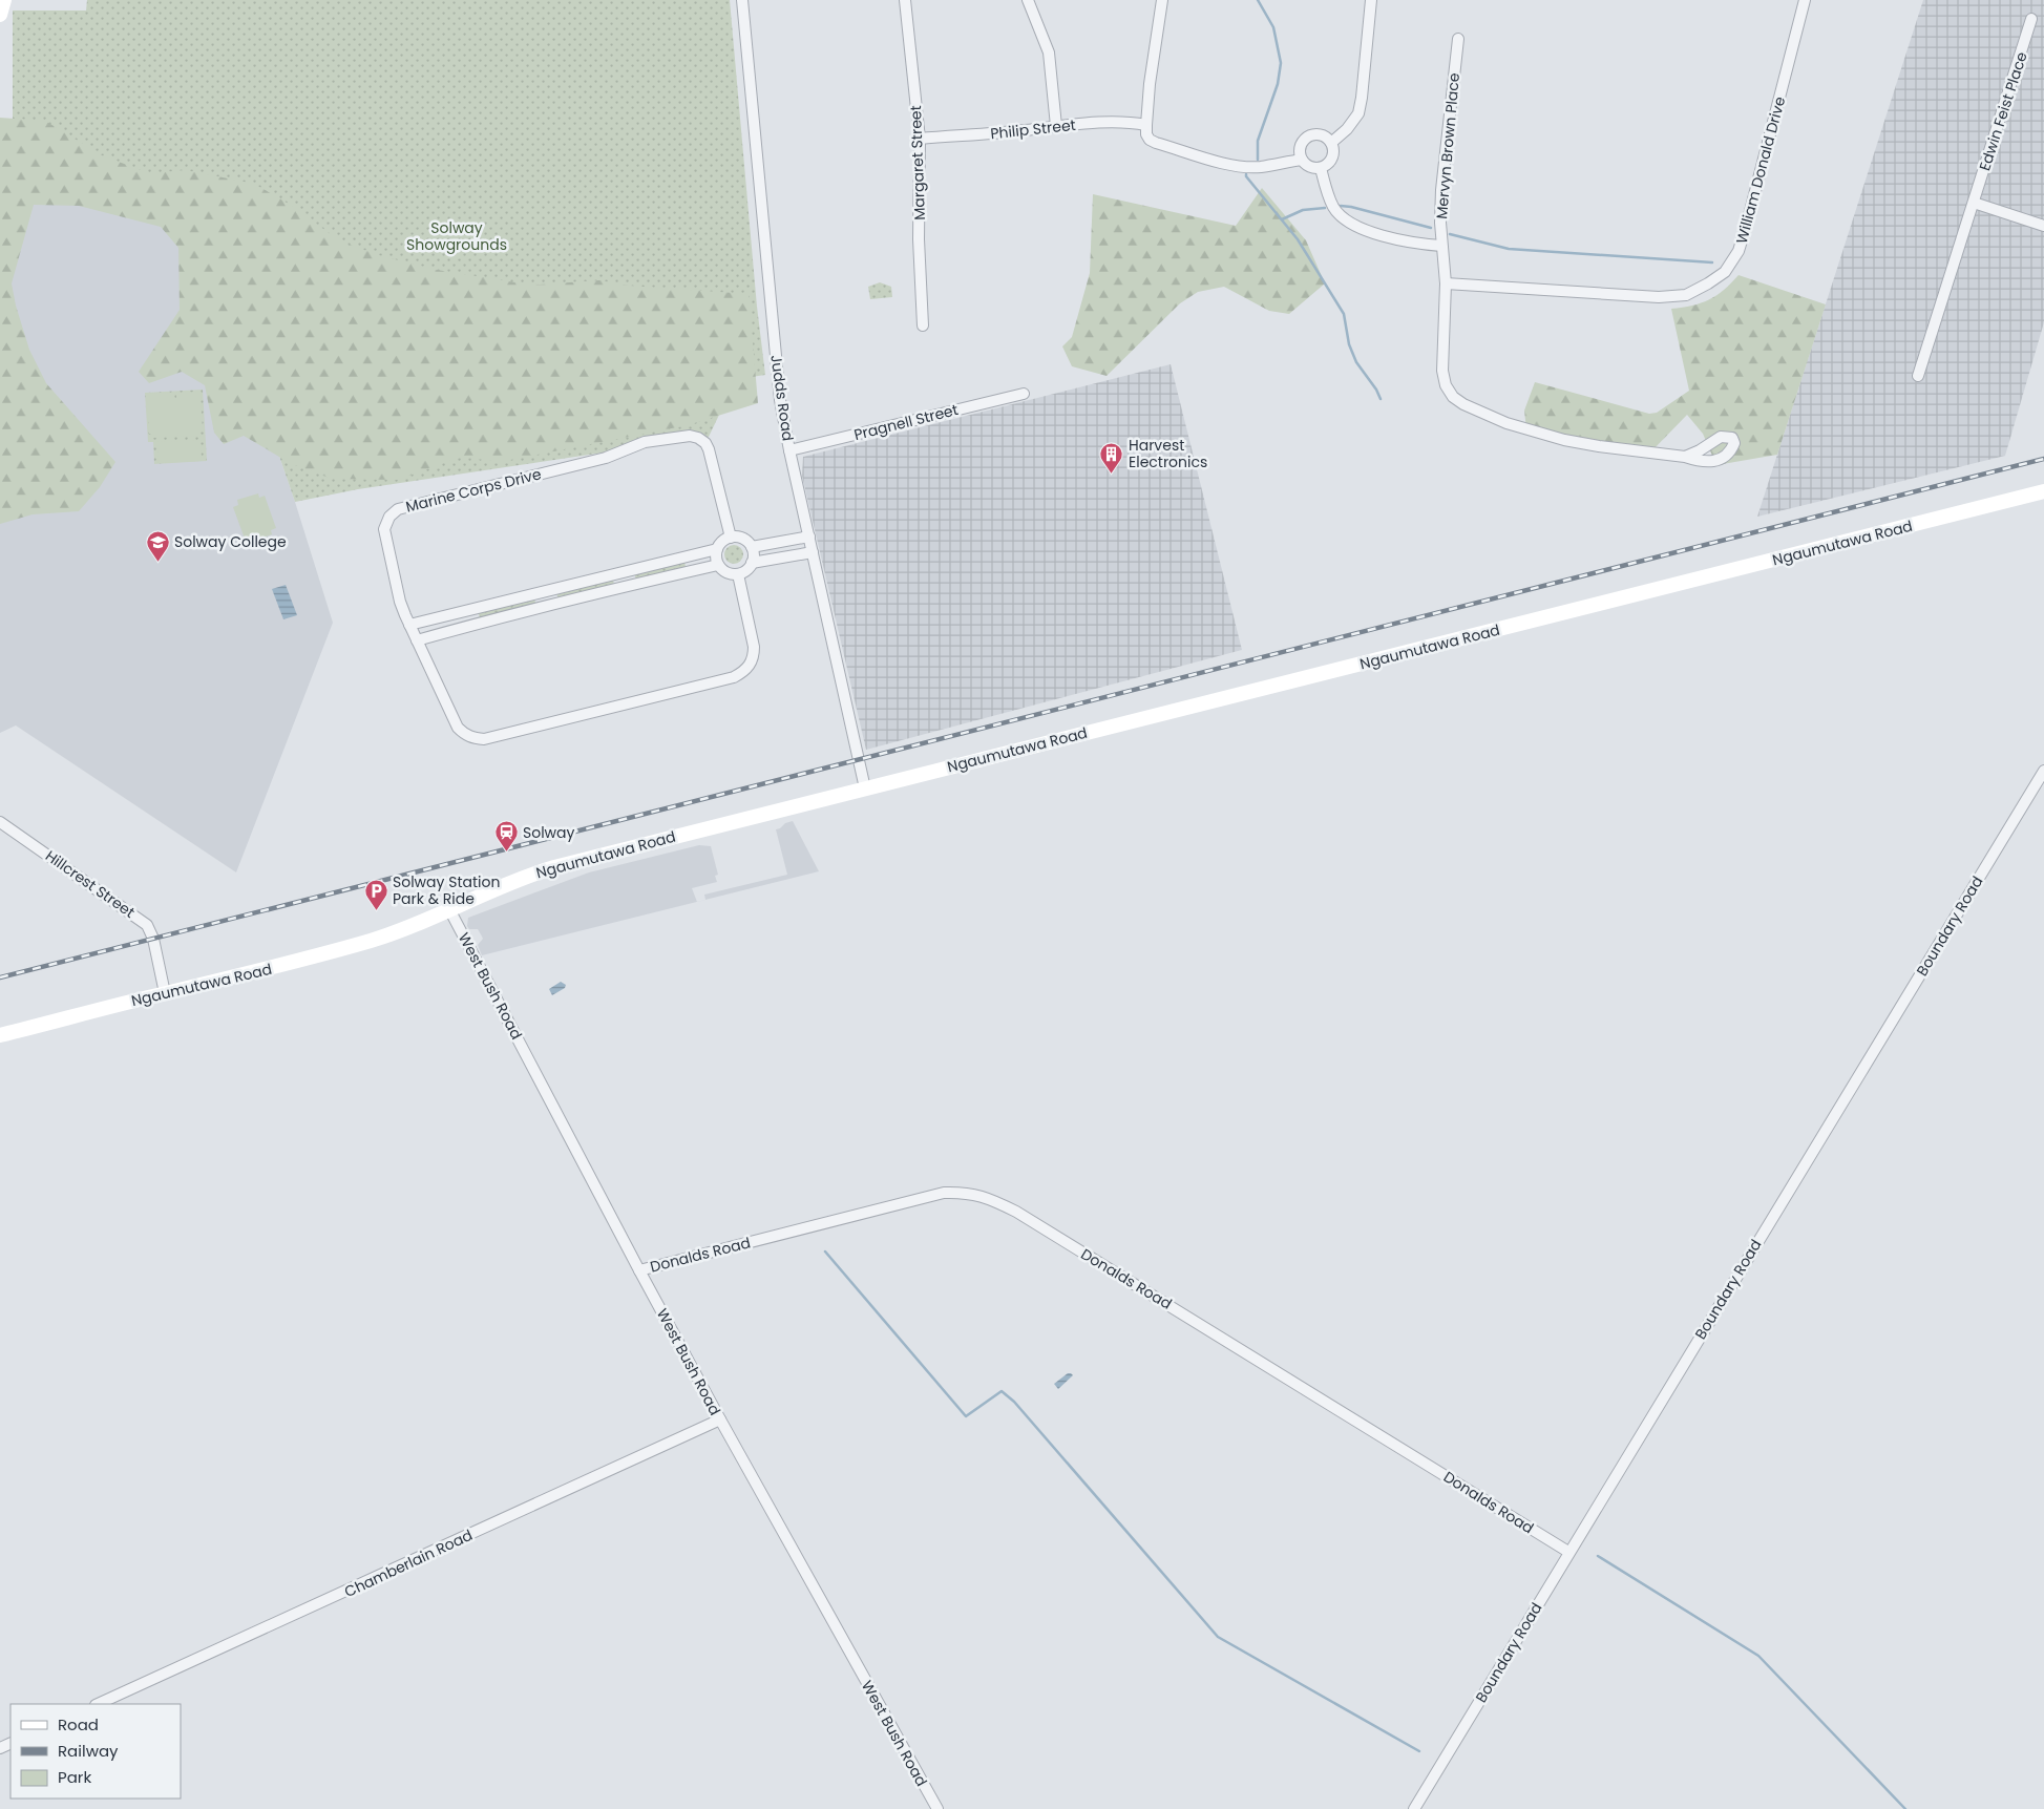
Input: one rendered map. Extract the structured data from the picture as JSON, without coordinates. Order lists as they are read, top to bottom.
{
  "streets": {
    "main road": ["Ngaumutawa Road"],
    "street": [
      "Edwin Feist Place",
      "Philip Street",
      "Mervyn Brown Place",
      "Margaret Street",
      "William Donald Drive",
      "Judds Road",
      "Pragnell Street",
      "Marine Corps Drive",
      "Hillcrest Street",
      "Boundary Road",
      "West Bush Road",
      "Donalds Road",
      "Chamberlain Road"
    ]
  },
  "crossings": [
    ["Philip Street", "Margaret Street"],
    ["Mervyn Brown Place", "William Donald Drive"],
    ["Judds Road", "Pragnell Street"],
    ["Judds Road", "Ngaumutawa Road"],
    ["Ngaumutawa Road", "Hillcrest Street"],
    ["Ngaumutawa Road", "West Bush Road"],
    ["Boundary Road", "Donalds Road"],
    ["West Bush Road", "Donalds Road"],
    ["West Bush Road", "Chamberlain Road"]
  ],
  "parks": ["Solway Showgrounds"],
  "places": {
    "building": ["Harvest Electronics"],
    "school or university": ["Solway College"],
    "station": ["Solway"],
    "parking": ["Solway Station Park & Ride"]
  },
  "legend": ["Road", "Railway", "Park"]
}
